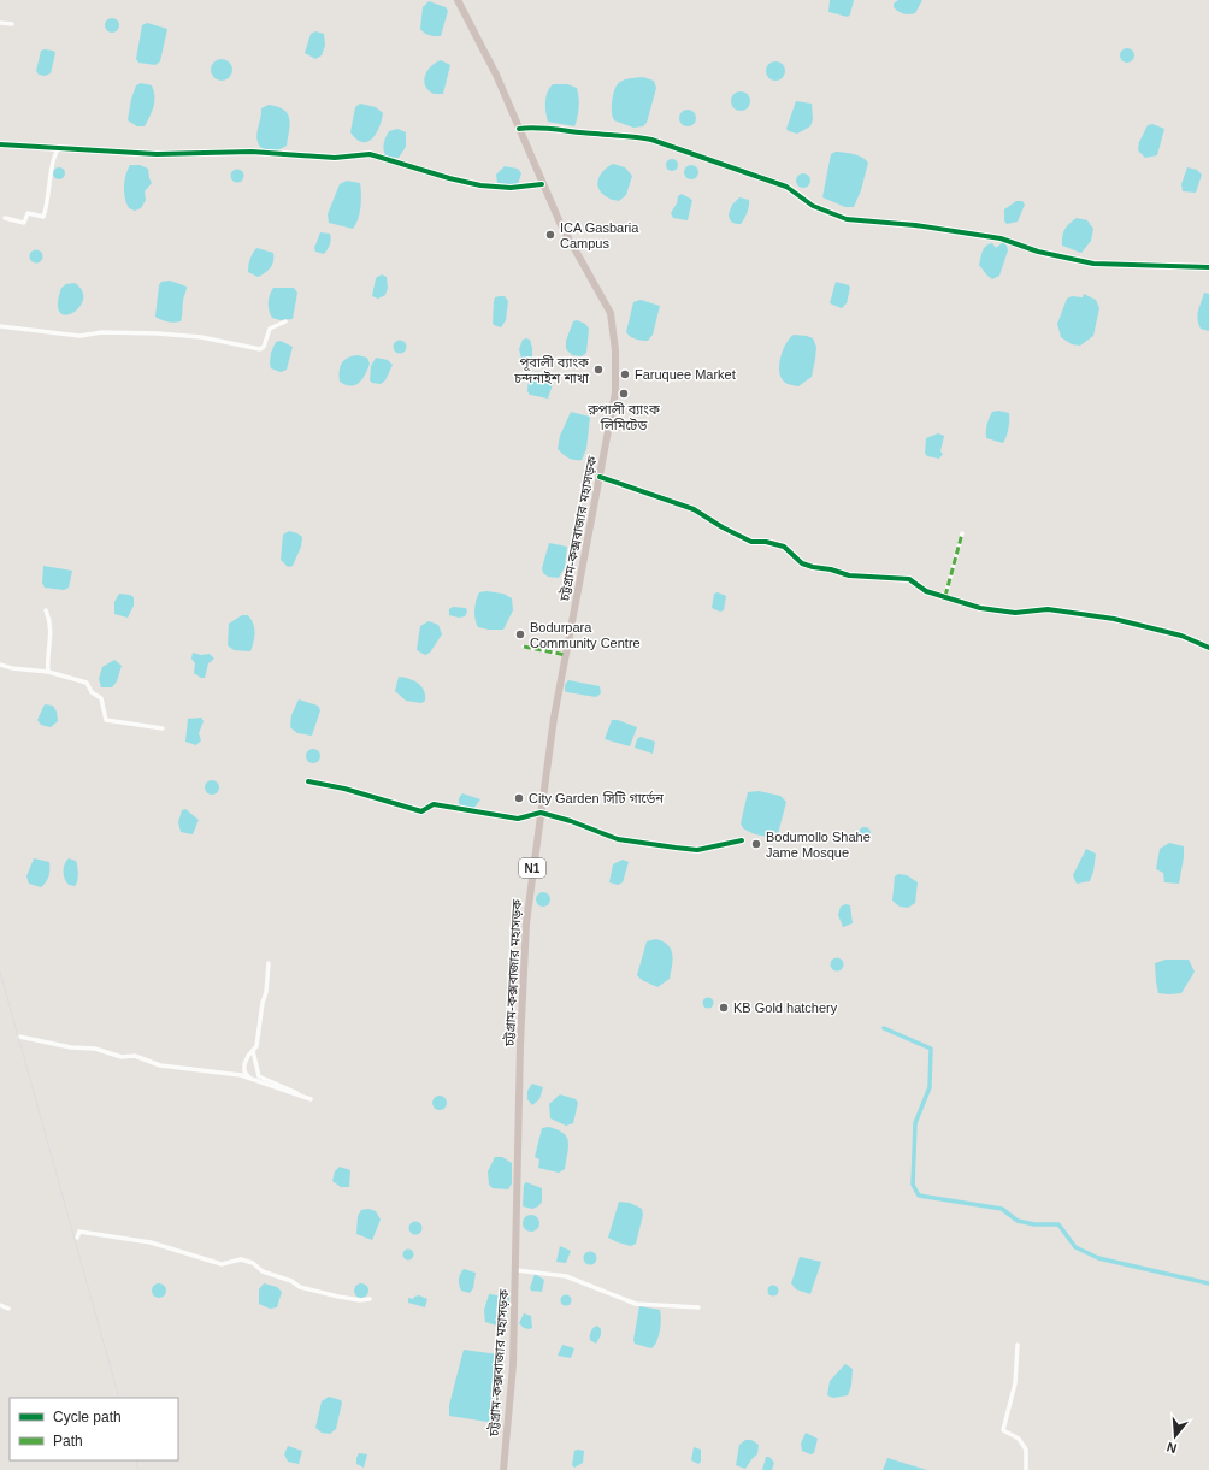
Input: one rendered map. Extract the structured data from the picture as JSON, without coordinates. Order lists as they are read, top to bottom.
{
  "streets": {
    "highway": ["চট্টগ্রাম-কক্সবাজার মহাসড়ক", "N1"]
  },
  "places": [
    "ICA Gasbaria Campus",
    "পূবালী ব্যাংক চন্দনাইশ শাখা",
    "Faruquee Market",
    "রুপালী ব্যাংক লিমিটেড",
    "Bodurpara Community Centre",
    "City Garden সিটি গার্ডেন",
    "Bodumollo Shahe Jame Mosque",
    "KB Gold hatchery"
  ],
  "legend": ["Cycle path", "Path"],
  "north": "bottom"
}
